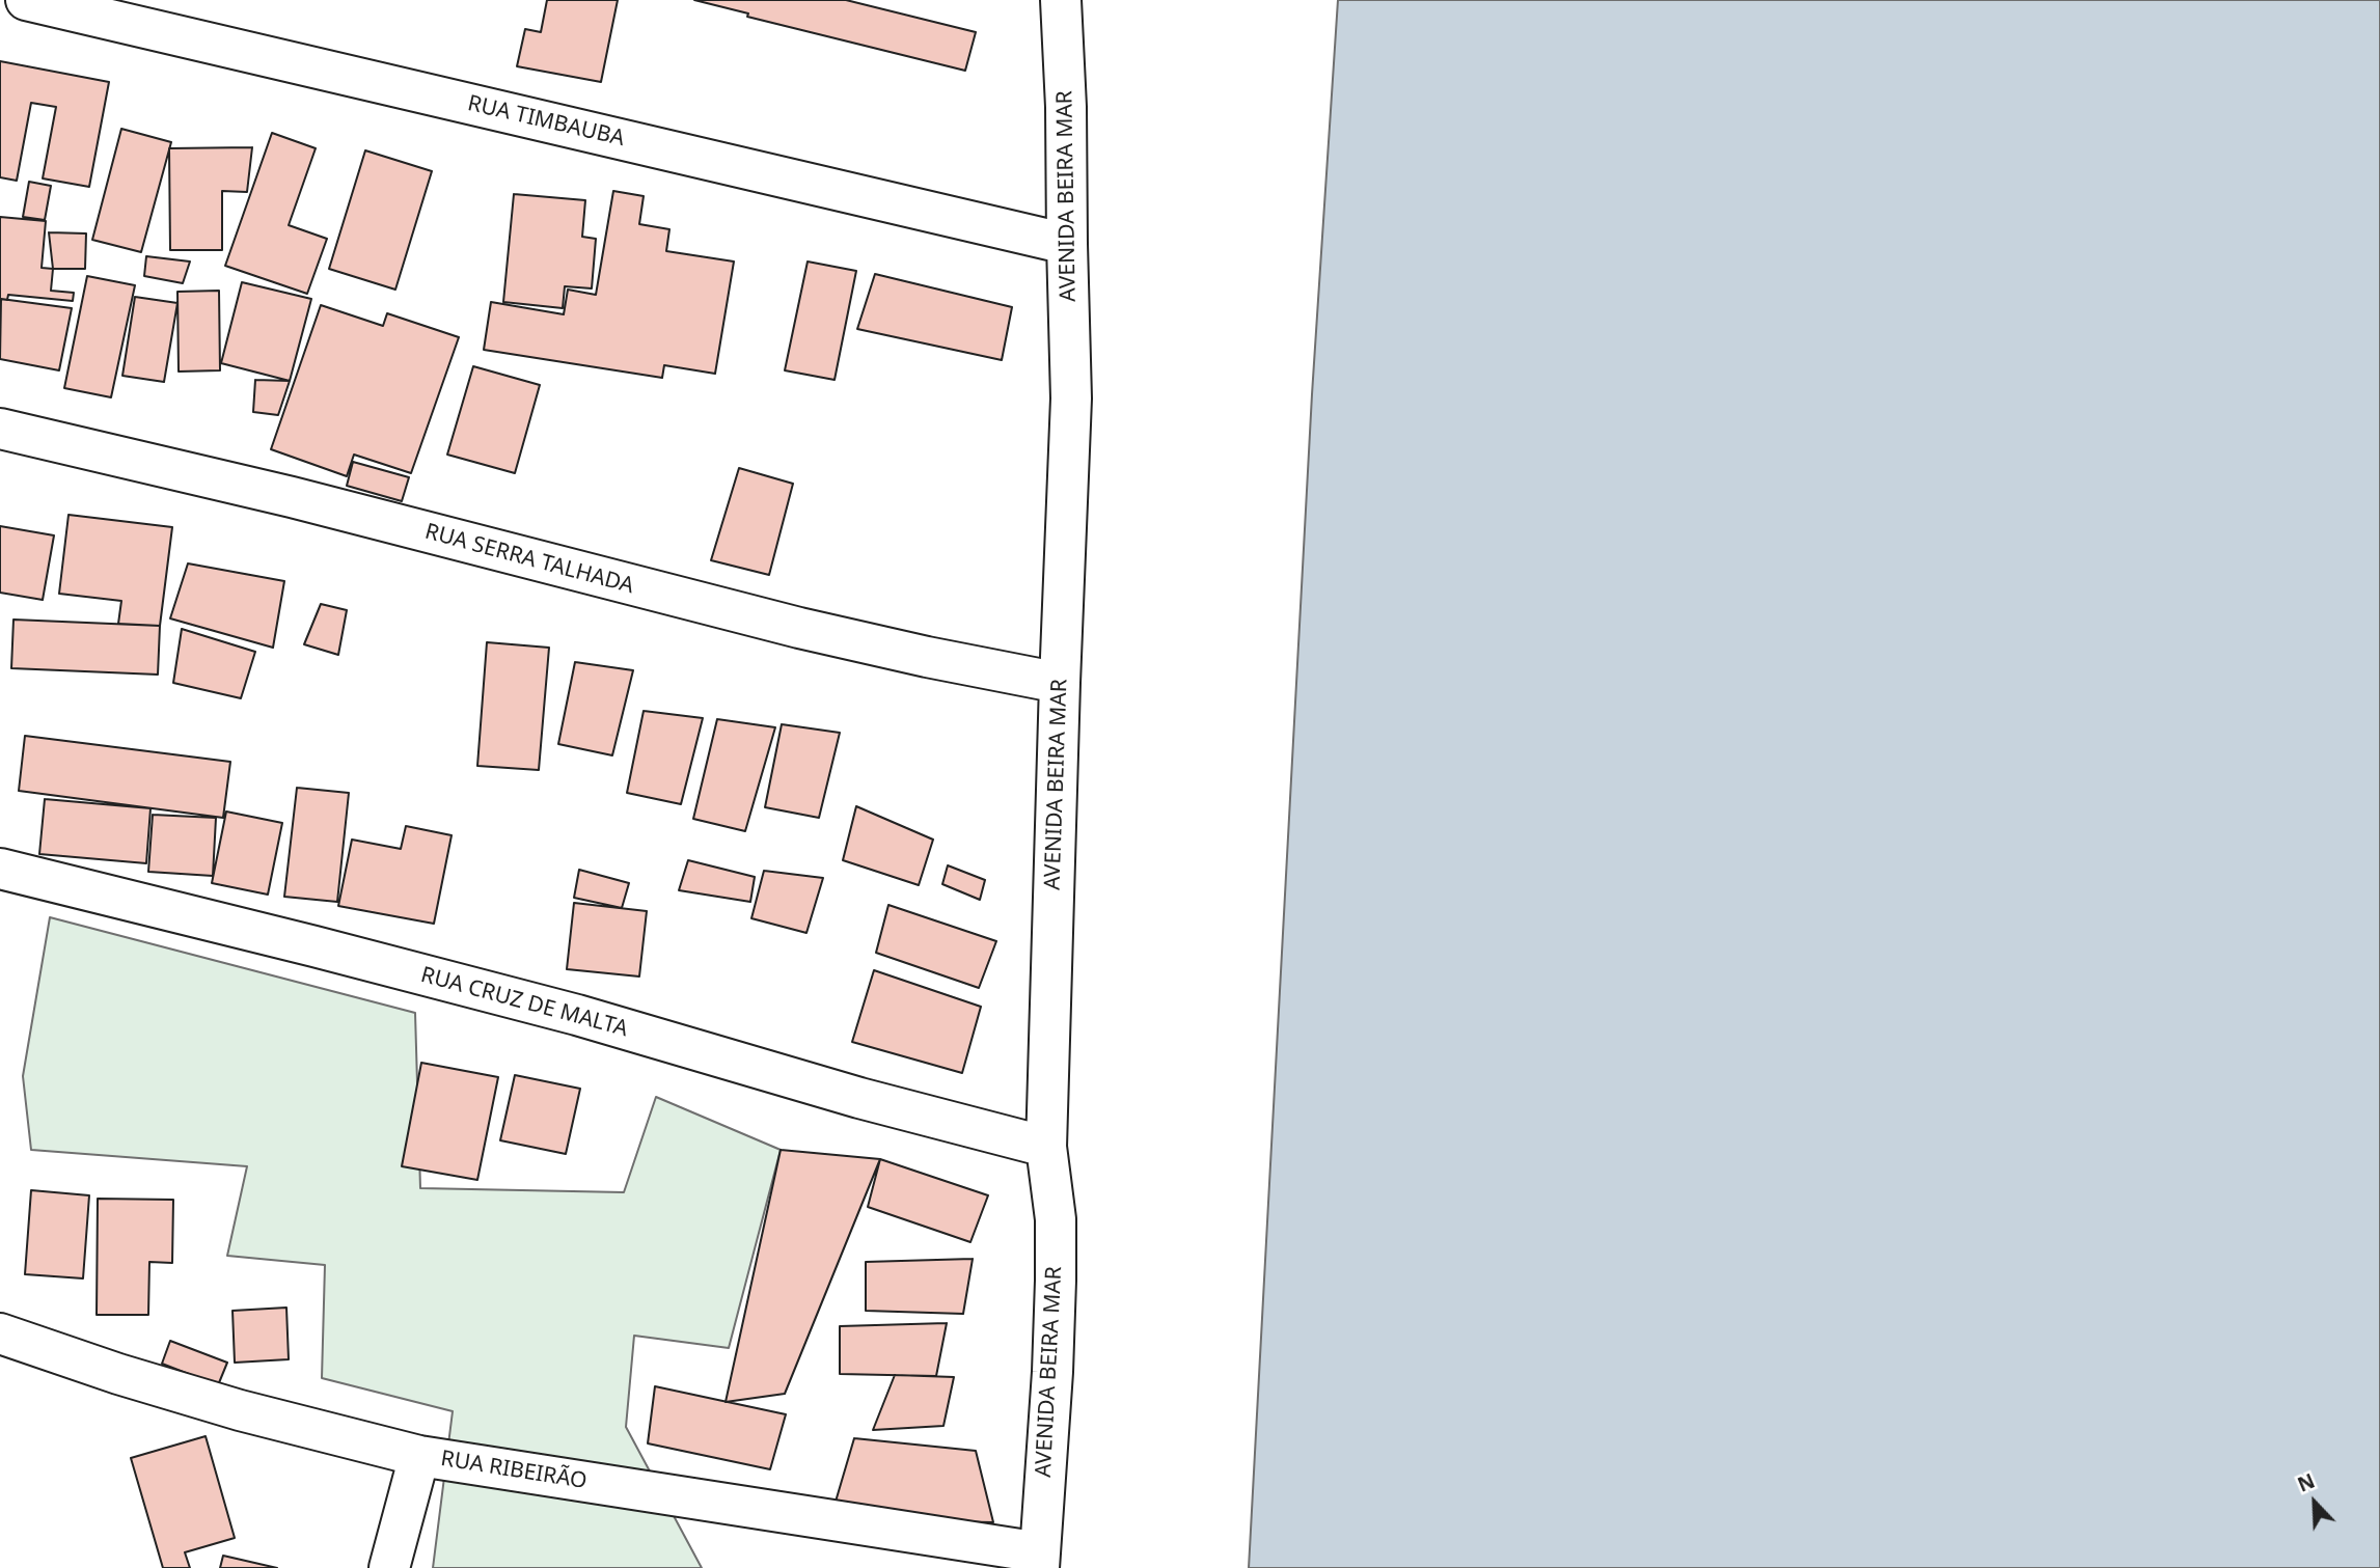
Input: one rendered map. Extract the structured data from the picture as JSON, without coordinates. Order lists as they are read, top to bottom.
{
  "streets": {
    "street": [
      "RUA TIMBAUBA",
      "AVENIDA BEIRA MAR",
      "RUA SERRA TALHADA",
      "RUA CRUZ DE MALTA",
      "RUA RIBEIRÃO"
    ]
  },
  "crossings": [
    ["RUA TIMBAUBA", "AVENIDA BEIRA MAR"],
    ["AVENIDA BEIRA MAR", "RUA SERRA TALHADA"],
    ["AVENIDA BEIRA MAR", "RUA CRUZ DE MALTA"],
    ["AVENIDA BEIRA MAR", "RUA RIBEIRÃO"]
  ],
  "north": "top left"
}
